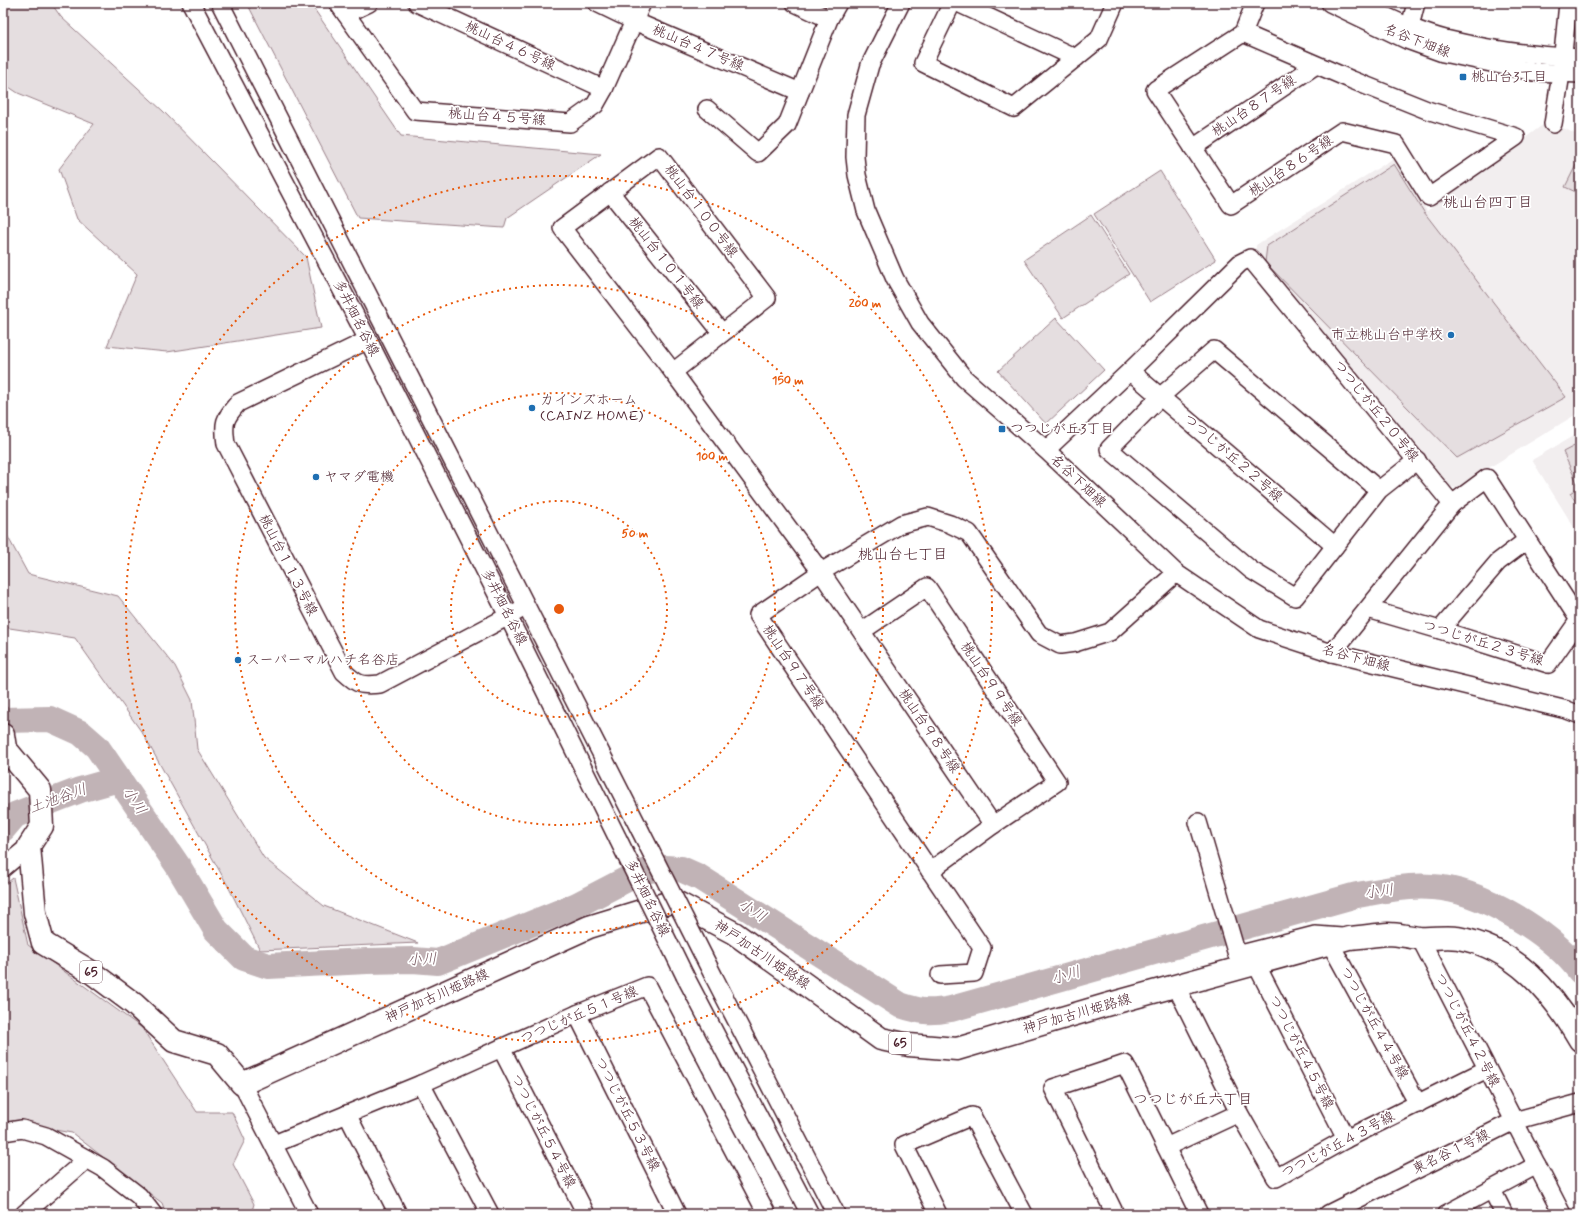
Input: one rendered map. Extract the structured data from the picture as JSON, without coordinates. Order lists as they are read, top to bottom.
{
  "streets": {
    "main road": ["神戸加古川姫路線", "65"],
    "street": [
      "名谷下畑線",
      "桃山台４６号線",
      "桃山台４７号線",
      "桃山台８７号線",
      "桃山台４５号線",
      "桃山台８６号線",
      "桃山台１００号線",
      "桃山台１０１号線",
      "多井畑名谷線",
      "つつじが丘２０号線",
      "つつじが丘２２号線",
      "桃山台１１３号線",
      "つつじが丘２３号線",
      "桃山台９７号線",
      "桃山台９９号線",
      "桃山台９８号線",
      "つつじが丘５１号線",
      "つつじが丘４４号線",
      "つつじが丘４２号線",
      "つつじが丘４５号線",
      "つつじが丘５３号線",
      "つつじが丘５４号線",
      "つつじが丘４３号線",
      "東名谷１号線"
    ]
  },
  "crossings": [
    ["名谷下畑線", "つつじが丘２０号線"],
    ["名谷下畑線", "桃山台９７号線"],
    ["桃山台４６号線", "桃山台４５号線"],
    ["桃山台４７号線", "桃山台４５号線"],
    ["桃山台８７号線", "桃山台８６号線"],
    ["桃山台１００号線", "桃山台１０１号線"],
    ["桃山台１００号線", "桃山台９７号線"],
    ["桃山台１００号線", "桃山台９８号線"],
    ["多井畑名谷線", "桃山台１１３号線"],
    ["つつじが丘２０号線", "つつじが丘２２号線"],
    ["つつじが丘２０号線", "つつじが丘２３号線"],
    ["桃山台９７号線", "桃山台９８号線"],
    ["桃山台９９号線", "桃山台９８号線"],
    ["神戸加古川姫路線", "65"],
    ["神戸加古川姫路線", "つつじが丘４４号線"],
    ["神戸加古川姫路線", "つつじが丘４２号線"],
    ["神戸加古川姫路線", "つつじが丘４５号線"],
    ["神戸加古川姫路線", "つつじが丘４３号線"],
    ["つつじが丘５１号線", "つつじが丘５３号線"],
    ["つつじが丘５１号線", "つつじが丘５４号線"],
    ["つつじが丘４４号線", "つつじが丘４３号線"],
    ["つつじが丘４２号線", "つつじが丘４３号線"],
    ["つつじが丘４２号線", "東名谷１号線"],
    ["つつじが丘４５号線", "つつじが丘４３号線"]
  ],
  "districts": ["桃山台四丁目", "桃山台七丁目", "つつじが丘六丁目"],
  "water": ["土池谷川", "小川"],
  "places": {
    "transit": ["桃山台3丁目", "つつじが丘3丁目"],
    "other": [
      "市立桃山台中学校",
      "カインズホーム (CAINZ HOME)",
      "ヤマダ電機",
      "スーパーマルハチ名谷店"
    ]
  },
  "rings": [
    "200 m",
    "150 m",
    "100 m",
    "50 m"
  ]
}
